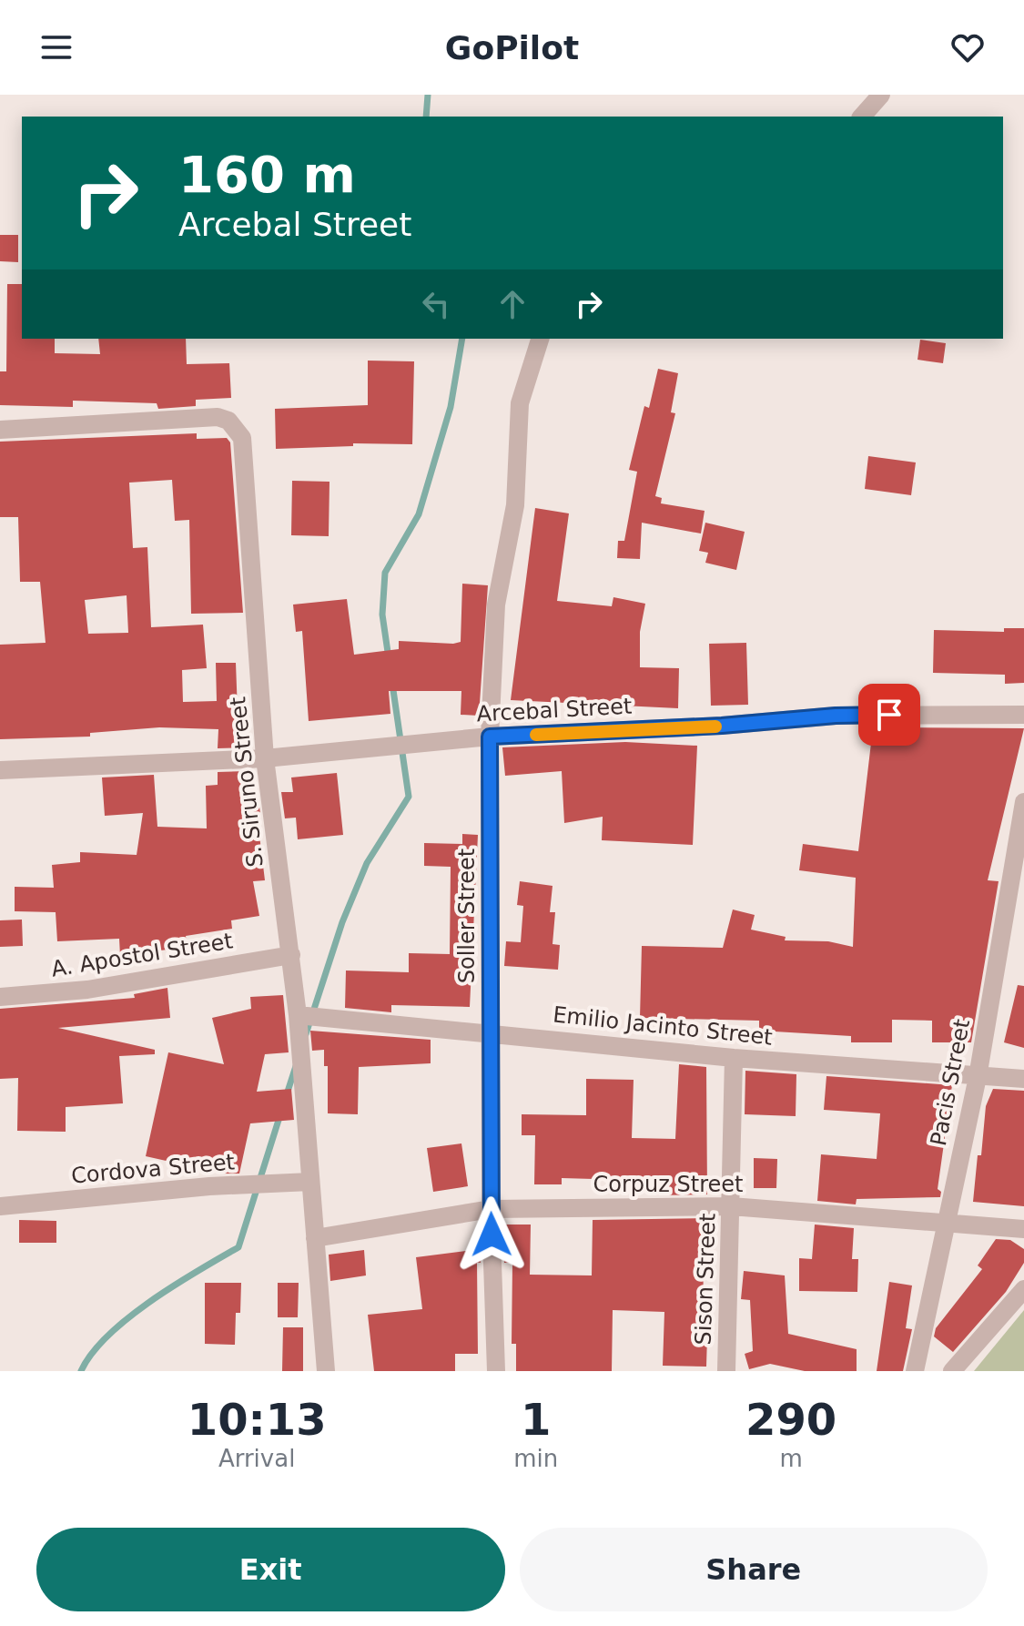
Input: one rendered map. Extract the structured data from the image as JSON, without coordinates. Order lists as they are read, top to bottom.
{
  "streets": {
    "street": [
      "Arcebal Street",
      "S. Siruno Street",
      "Soller Street",
      "A. Apostol Street",
      "Emilio Jacinto Street",
      "Pacis Street",
      "Cordova Street",
      "Corpuz Street",
      "Sison Street"
    ]
  },
  "crossings": [
    ["Arcebal Street", "S. Siruno Street"],
    ["Arcebal Street", "Soller Street"],
    ["S. Siruno Street", "A. Apostol Street"],
    ["S. Siruno Street", "Emilio Jacinto Street"],
    ["S. Siruno Street", "Cordova Street"],
    ["S. Siruno Street", "Corpuz Street"],
    ["Soller Street", "Emilio Jacinto Street"],
    ["Soller Street", "Corpuz Street"],
    ["Emilio Jacinto Street", "Pacis Street"],
    ["Emilio Jacinto Street", "Sison Street"],
    ["Pacis Street", "Corpuz Street"],
    ["Corpuz Street", "Sison Street"]
  ],
  "page": {
    "header": "GoPilot",
    "turn": ["160 m", "Arcebal Street"],
    "eta": [
      "10:13",
      "Arrival",
      "1",
      "min",
      "290",
      "m"
    ],
    "buttons": ["Exit", "Share"]
  }
}
